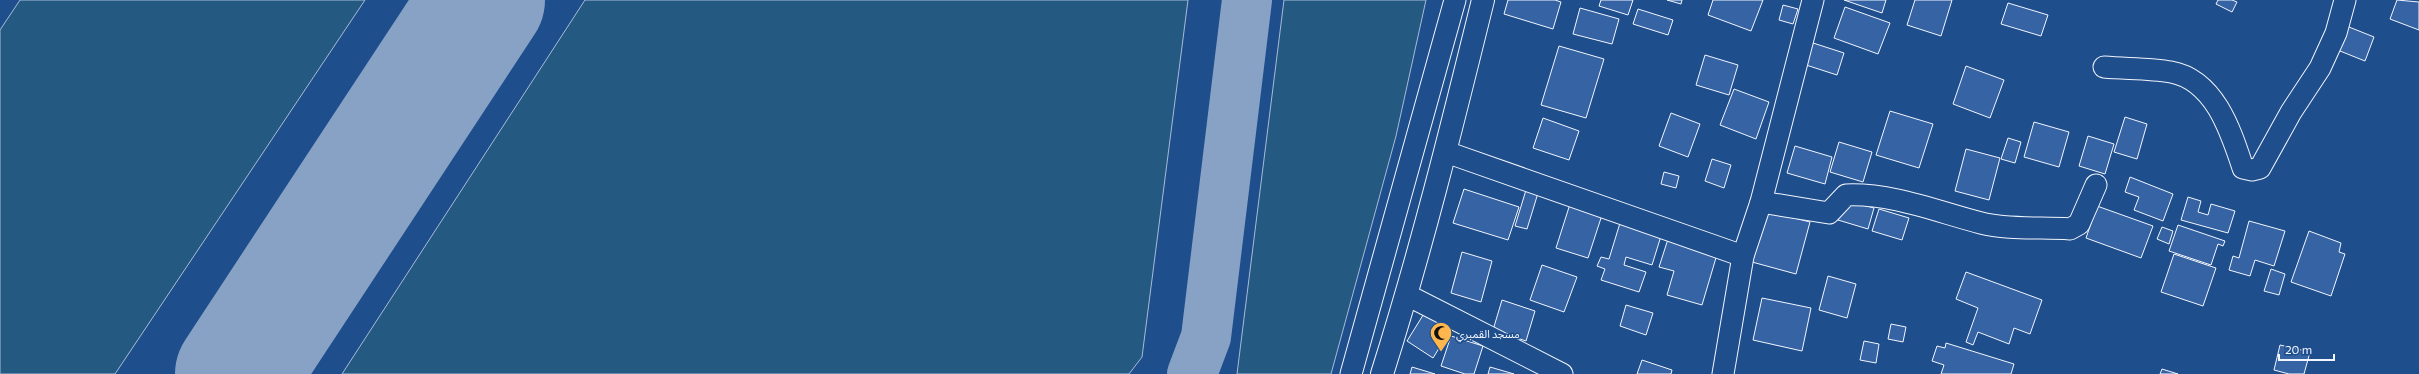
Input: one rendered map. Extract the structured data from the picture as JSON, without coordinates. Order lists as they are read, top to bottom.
{
  "places": {
    "mosque": ["مسجد القمبري"]
  },
  "scale_bar": "20 m"
}
